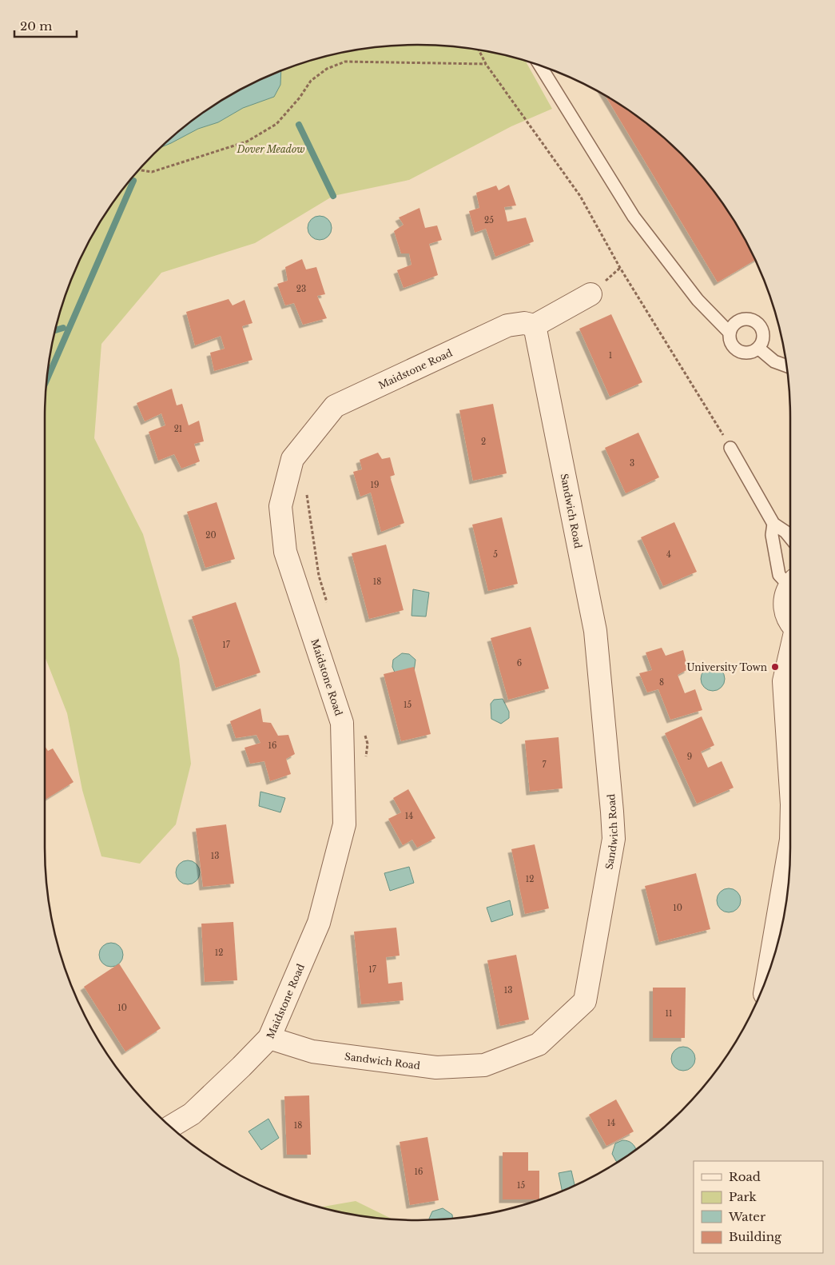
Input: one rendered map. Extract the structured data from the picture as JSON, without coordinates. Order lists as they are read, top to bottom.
{
  "streets": {
    "street": ["Maidstone Road", "Sandwich Road"]
  },
  "crossings": [
    ["Maidstone Road", "Sandwich Road"]
  ],
  "parks": ["Dover Meadow"],
  "places": ["University Town"],
  "house_numbers": [
    "25",
    "23",
    "1",
    "21",
    "2",
    "3",
    "19",
    "20",
    "5",
    "4",
    "18",
    "17",
    "6",
    "8",
    "15",
    "16",
    "9",
    "7",
    "14",
    "13",
    "12",
    "10",
    "12",
    "17",
    "13",
    "10",
    "11",
    "14",
    "18",
    "16",
    "15"
  ],
  "legend": [
    "Road",
    "Park",
    "Water",
    "Building"
  ],
  "scale_bar": "20 m"
}
